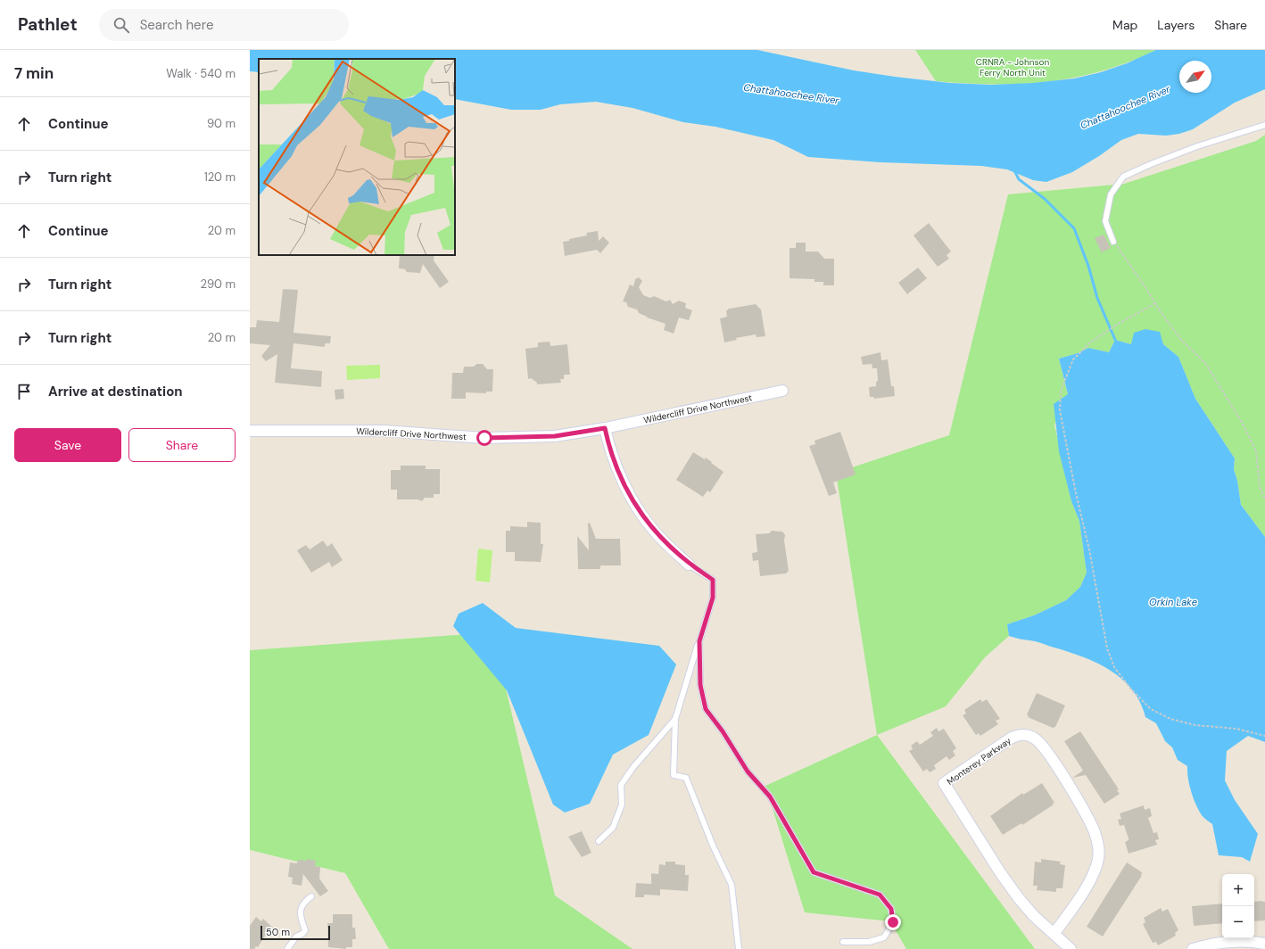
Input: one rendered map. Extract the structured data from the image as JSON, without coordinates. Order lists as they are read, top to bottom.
{
  "streets": {
    "street": ["Wildercliff Drive Northwest", "Monterey Parkway"]
  },
  "water": ["Chattahoochee River", "Orkin Lake"],
  "parks": ["CRNRA - Johnson Ferry North Unit"],
  "scale_bar": "50 m",
  "north": "top right",
  "page": {
    "header": "Pathlet",
    "search": "Search here",
    "nav": ["Map", "Layers", "Share"],
    "heading": ["7 min", "Walk · 540 m"],
    "list": [
      ["Continue", "90 m"],
      ["Turn right", "120 m"],
      ["Continue", "20 m"],
      ["Turn right", "290 m"],
      ["Turn right", "20 m"],
      "Arrive at destination"
    ],
    "buttons": ["Save", "Share"],
    "map_buttons": ["+", "−"],
    "scale": "50 m"
  }
}
